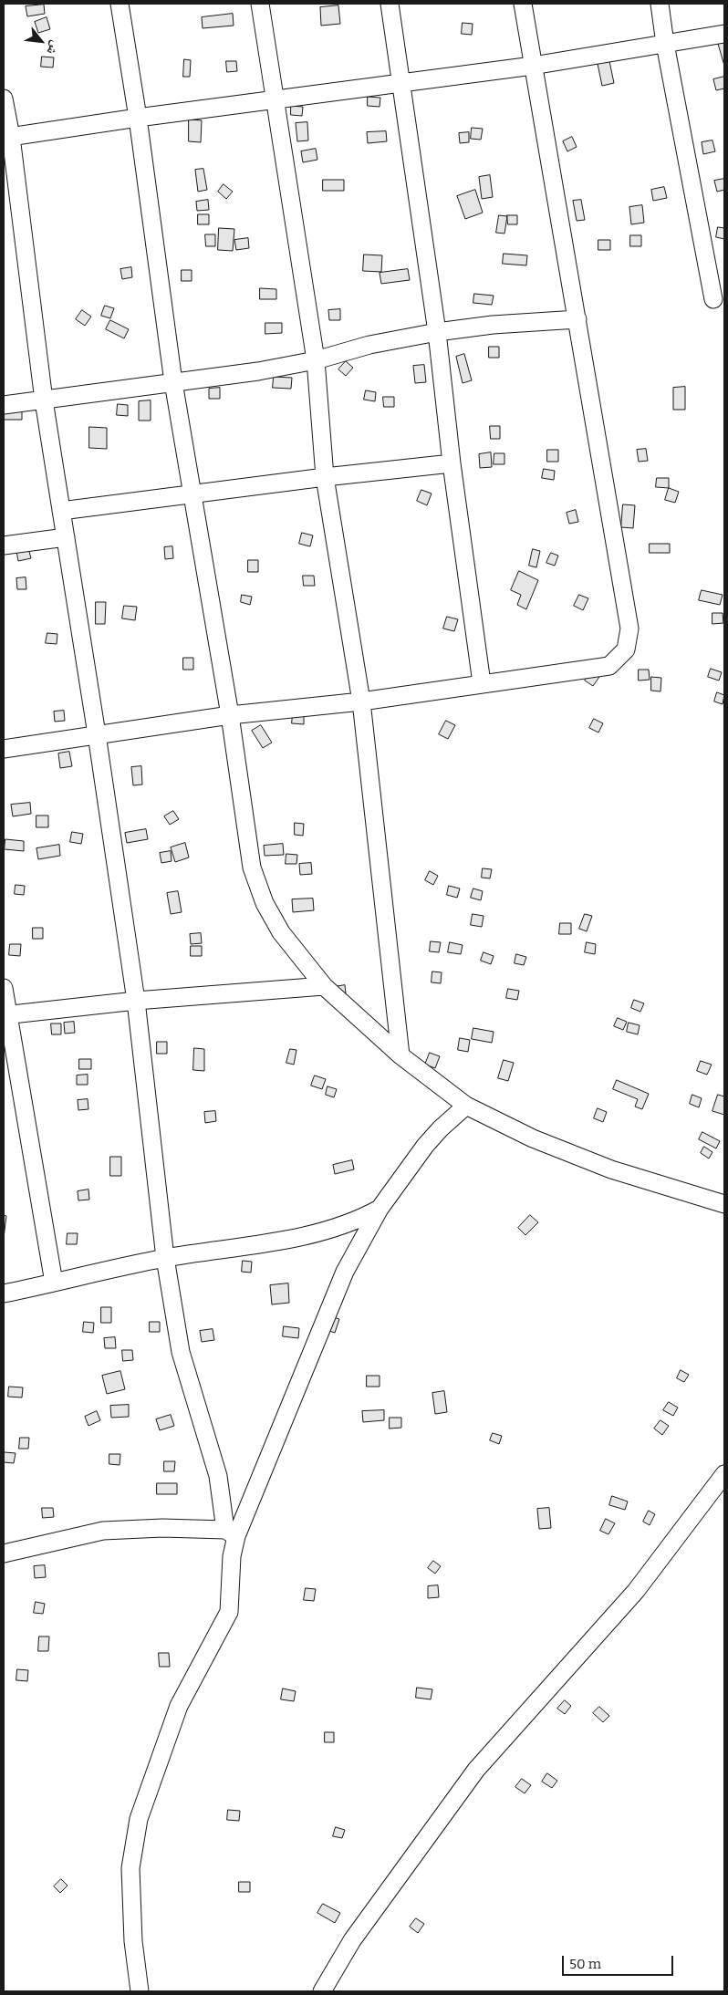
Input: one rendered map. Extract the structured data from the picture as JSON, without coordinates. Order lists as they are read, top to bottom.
{
  "scale_bar": "50 m",
  "north": "bottom right"
}
